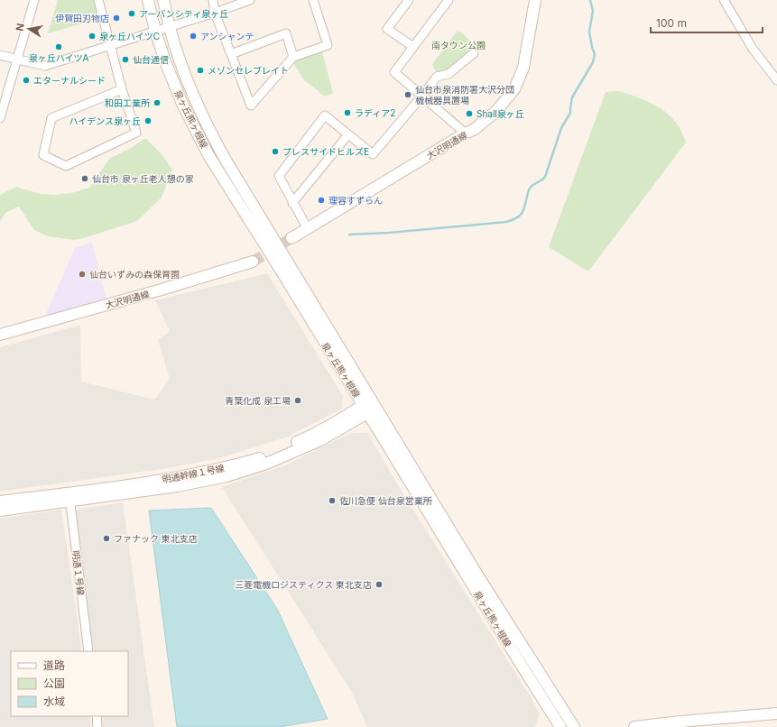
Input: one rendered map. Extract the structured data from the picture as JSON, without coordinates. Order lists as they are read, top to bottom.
{
  "streets": {
    "main road": ["泉ヶ丘熊ヶ根線", "大沢明通線", "明通幹線１号線"],
    "street": ["明通１号線"]
  },
  "crossings": [
    ["泉ヶ丘熊ヶ根線", "明通幹線１号線"],
    ["明通幹線１号線", "明通１号線"]
  ],
  "parks": ["南タウン公園"],
  "places": [
    "アーバンシティ泉ヶ丘",
    "伊賀田刃物店",
    "泉ヶ丘ハイツC",
    "アンシャンテ",
    "泉ヶ丘ハイツA",
    "仙台通信",
    "メゾンセレブレイト",
    "エターナルシード",
    "仙台市泉消防署大沢分団 機械器具置場",
    "和田工業所",
    "ラディア2",
    "Shall泉ヶ丘",
    "ハイデンス泉ヶ丘",
    "プレスサイドヒルズE",
    "仙台市 泉ヶ丘老人憩の家",
    "理容すずらん",
    "仙台いずみの森保育園",
    "青葉化成 泉工場",
    "佐川急便 仙台泉営業所",
    "ファナック 東北支店",
    "三菱電機ロジスティクス 東北支店"
  ],
  "legend": ["道路", "公園", "水域"],
  "scale_bar": "100 m",
  "north": "left"
}
